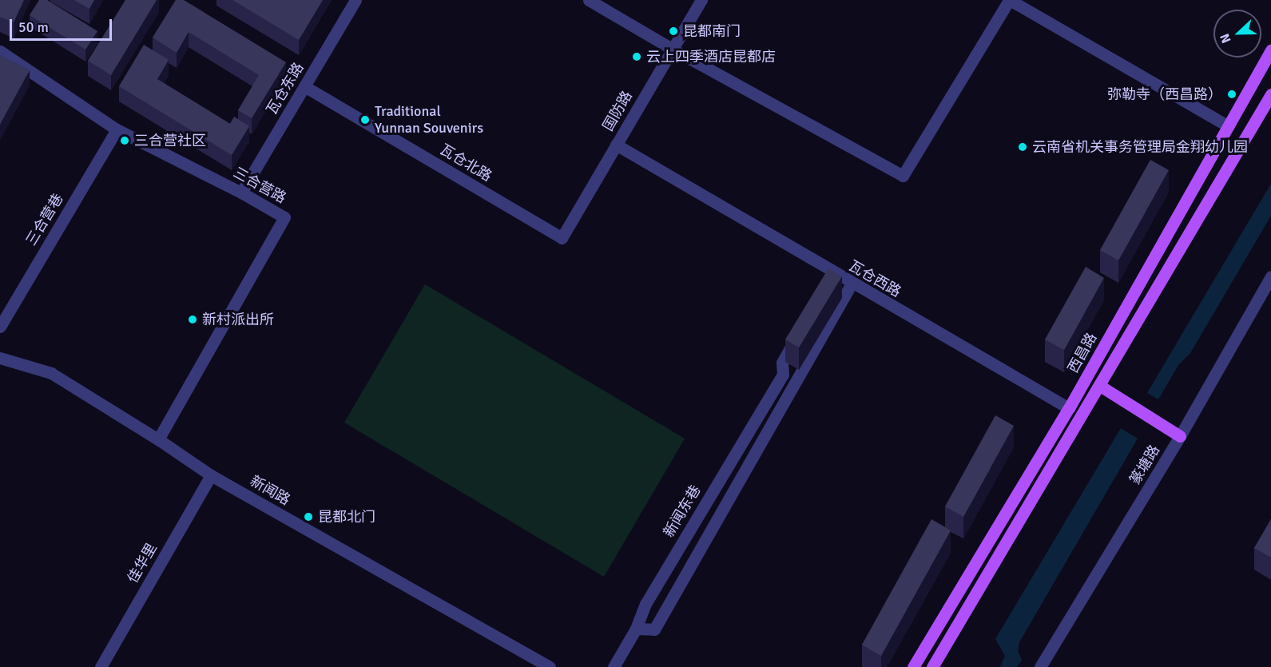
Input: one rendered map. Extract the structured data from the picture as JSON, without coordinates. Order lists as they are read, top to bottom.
{
  "streets": {
    "main road": ["西昌路"],
    "street": [
      "瓦仓东路",
      "国防路",
      "瓦仓北路",
      "三合营路",
      "三合营巷",
      "瓦仓西路",
      "篆塘路",
      "新闻路",
      "新闻东巷",
      "佳华里"
    ]
  },
  "crossings": [
    ["瓦仓东路", "瓦仓北路"],
    ["瓦仓东路", "三合营路"],
    ["国防路", "瓦仓北路"],
    ["国防路", "瓦仓西路"],
    ["三合营路", "三合营巷"],
    ["三合营路", "新闻路"],
    ["瓦仓西路", "西昌路"],
    ["新闻路", "佳华里"]
  ],
  "places": [
    "昆都南门",
    "云上四季酒店昆都店",
    "弥勒寺（西昌路）",
    "Traditional Yunnan Souvenirs",
    "三合营社区",
    "云南省机关事务管理局金翔幼儿园",
    "新村派出所",
    "昆都北门"
  ],
  "scale_bar": "50 m",
  "north": "left"
}
